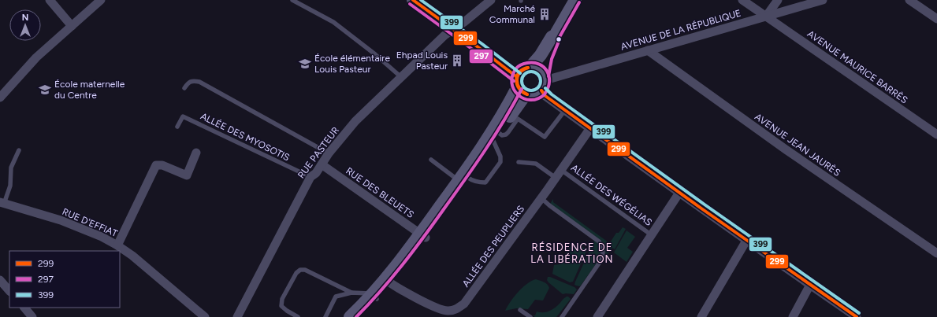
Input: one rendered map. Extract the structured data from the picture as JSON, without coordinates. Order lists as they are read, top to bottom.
{
  "streets": {
    "street": [
      "AVENUE DE LA RÉPUBLIQUE",
      "AVENUE MAURICE BARRÈS",
      "AVENUE JEAN JAURÈS",
      "RUE PASTEUR",
      "RUE DES BLEUETS",
      "RUE D'EFFIAT",
      "ALLÉE DES PEUPLIERS"
    ],
    "lane": ["ALLÉE DES MYOSOTIS", "ALLÉE DES WÉGÉLIAS"]
  },
  "crossings": [
    ["AVENUE DE LA RÉPUBLIQUE", "AVENUE MAURICE BARRÈS"],
    ["AVENUE DE LA RÉPUBLIQUE", "AVENUE JEAN JAURÈS"],
    ["ALLÉE DES MYOSOTIS", "RUE PASTEUR"],
    ["RUE PASTEUR", "RUE DES BLEUETS"],
    ["ALLÉE DES WÉGÉLIAS", "ALLÉE DES PEUPLIERS"]
  ],
  "districts": ["RÉSIDENCE DE LA LIBÉRATION"],
  "places": {
    "building": ["Marché Communal", "Ehpad Louis Pasteur"],
    "school or university": ["École élémentaire Louis Pasteur", "École maternelle du Centre"]
  },
  "lines": ["transit line 299", "transit line 399", "transit line 297"],
  "legend": ["299", "297", "399"],
  "north": "top"
}
